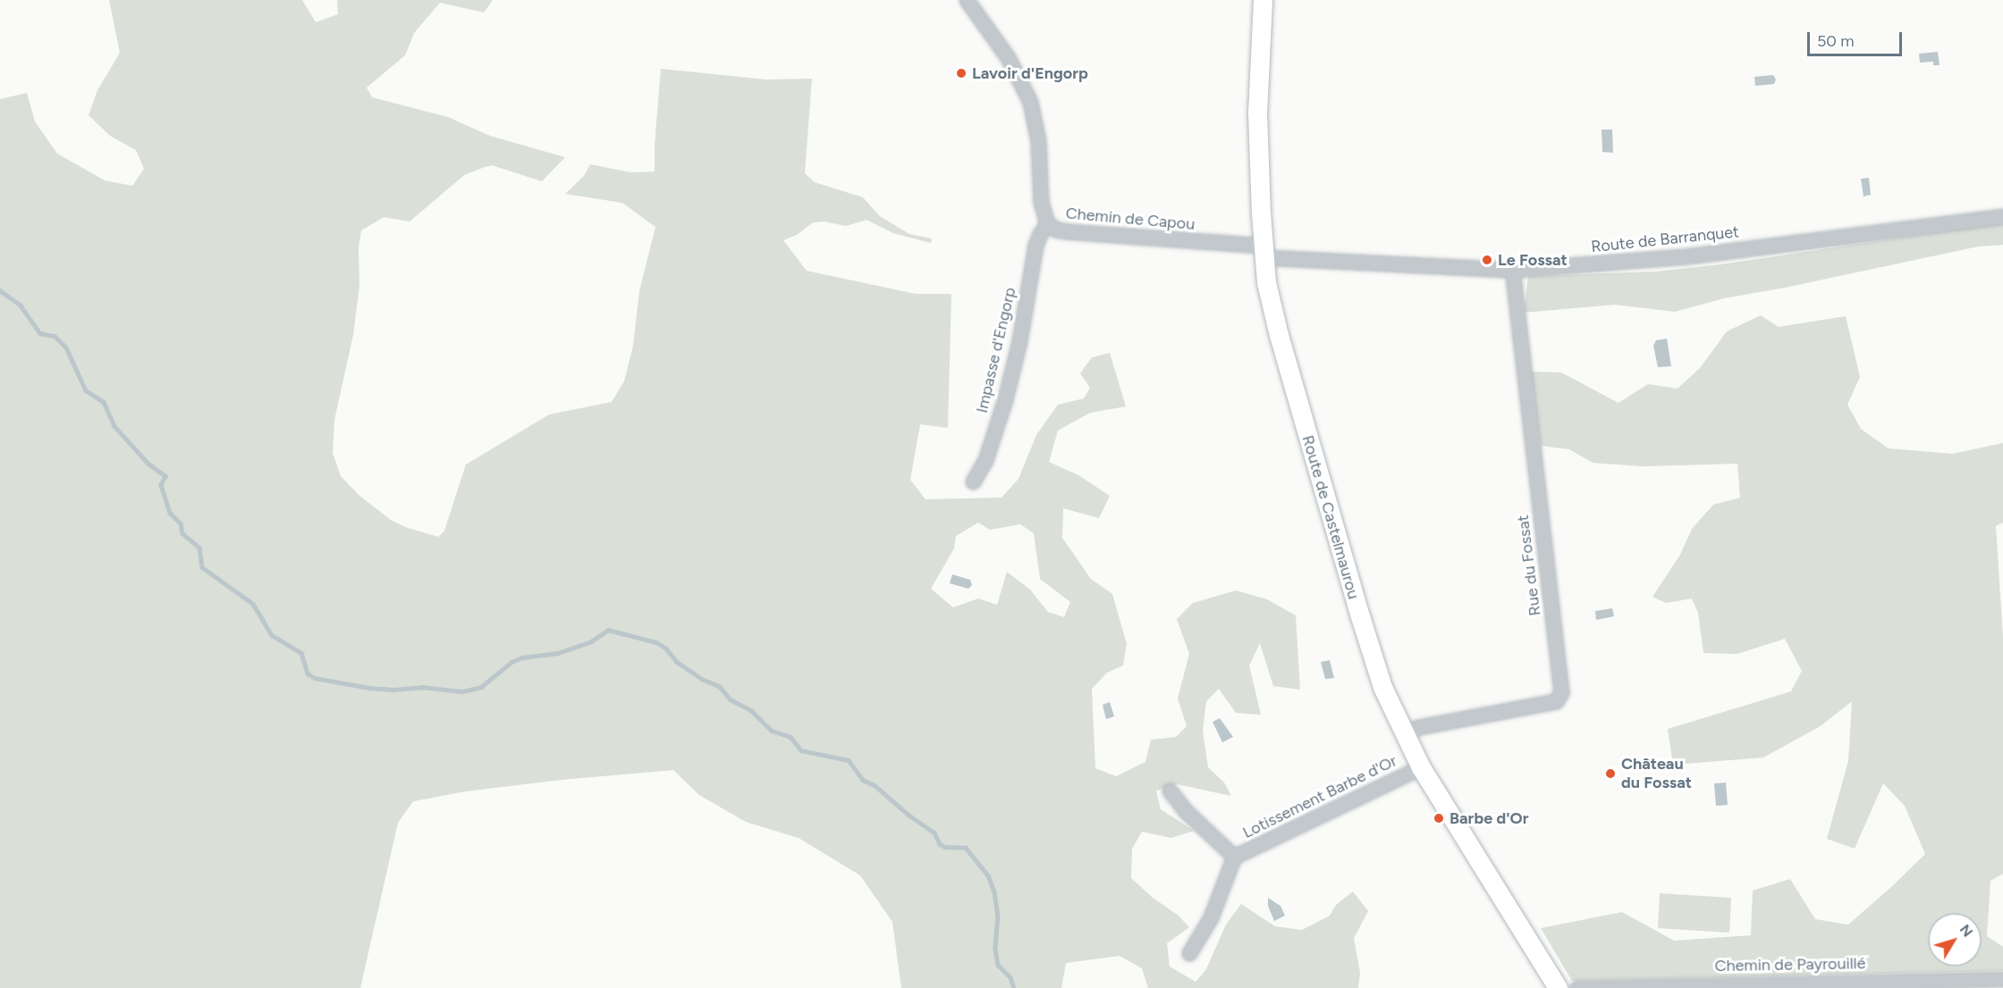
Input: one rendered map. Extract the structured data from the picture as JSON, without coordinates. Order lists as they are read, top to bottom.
{
  "streets": {
    "street": [
      "Chemin de Capou",
      "Route de Barranquet",
      "Impasse d'Engorp",
      "Route de Castelmaurou",
      "Rue du Fossat",
      "Lotissement Barbe d'Or",
      "Chemin de Payrouillé"
    ]
  },
  "crossings": [
    ["Chemin de Capou", "Route de Barranquet"],
    ["Chemin de Capou", "Impasse d'Engorp"],
    ["Chemin de Capou", "Route de Castelmaurou"],
    ["Route de Barranquet", "Route de Castelmaurou"],
    ["Route de Barranquet", "Rue du Fossat"],
    ["Route de Castelmaurou", "Rue du Fossat"],
    ["Route de Castelmaurou", "Lotissement Barbe d'Or"]
  ],
  "places": [
    "Lavoir d'Engorp",
    "Le Fossat",
    "Château du Fossat",
    "Barbe d'Or"
  ],
  "scale_bar": "50 m",
  "north": "top right"
}
